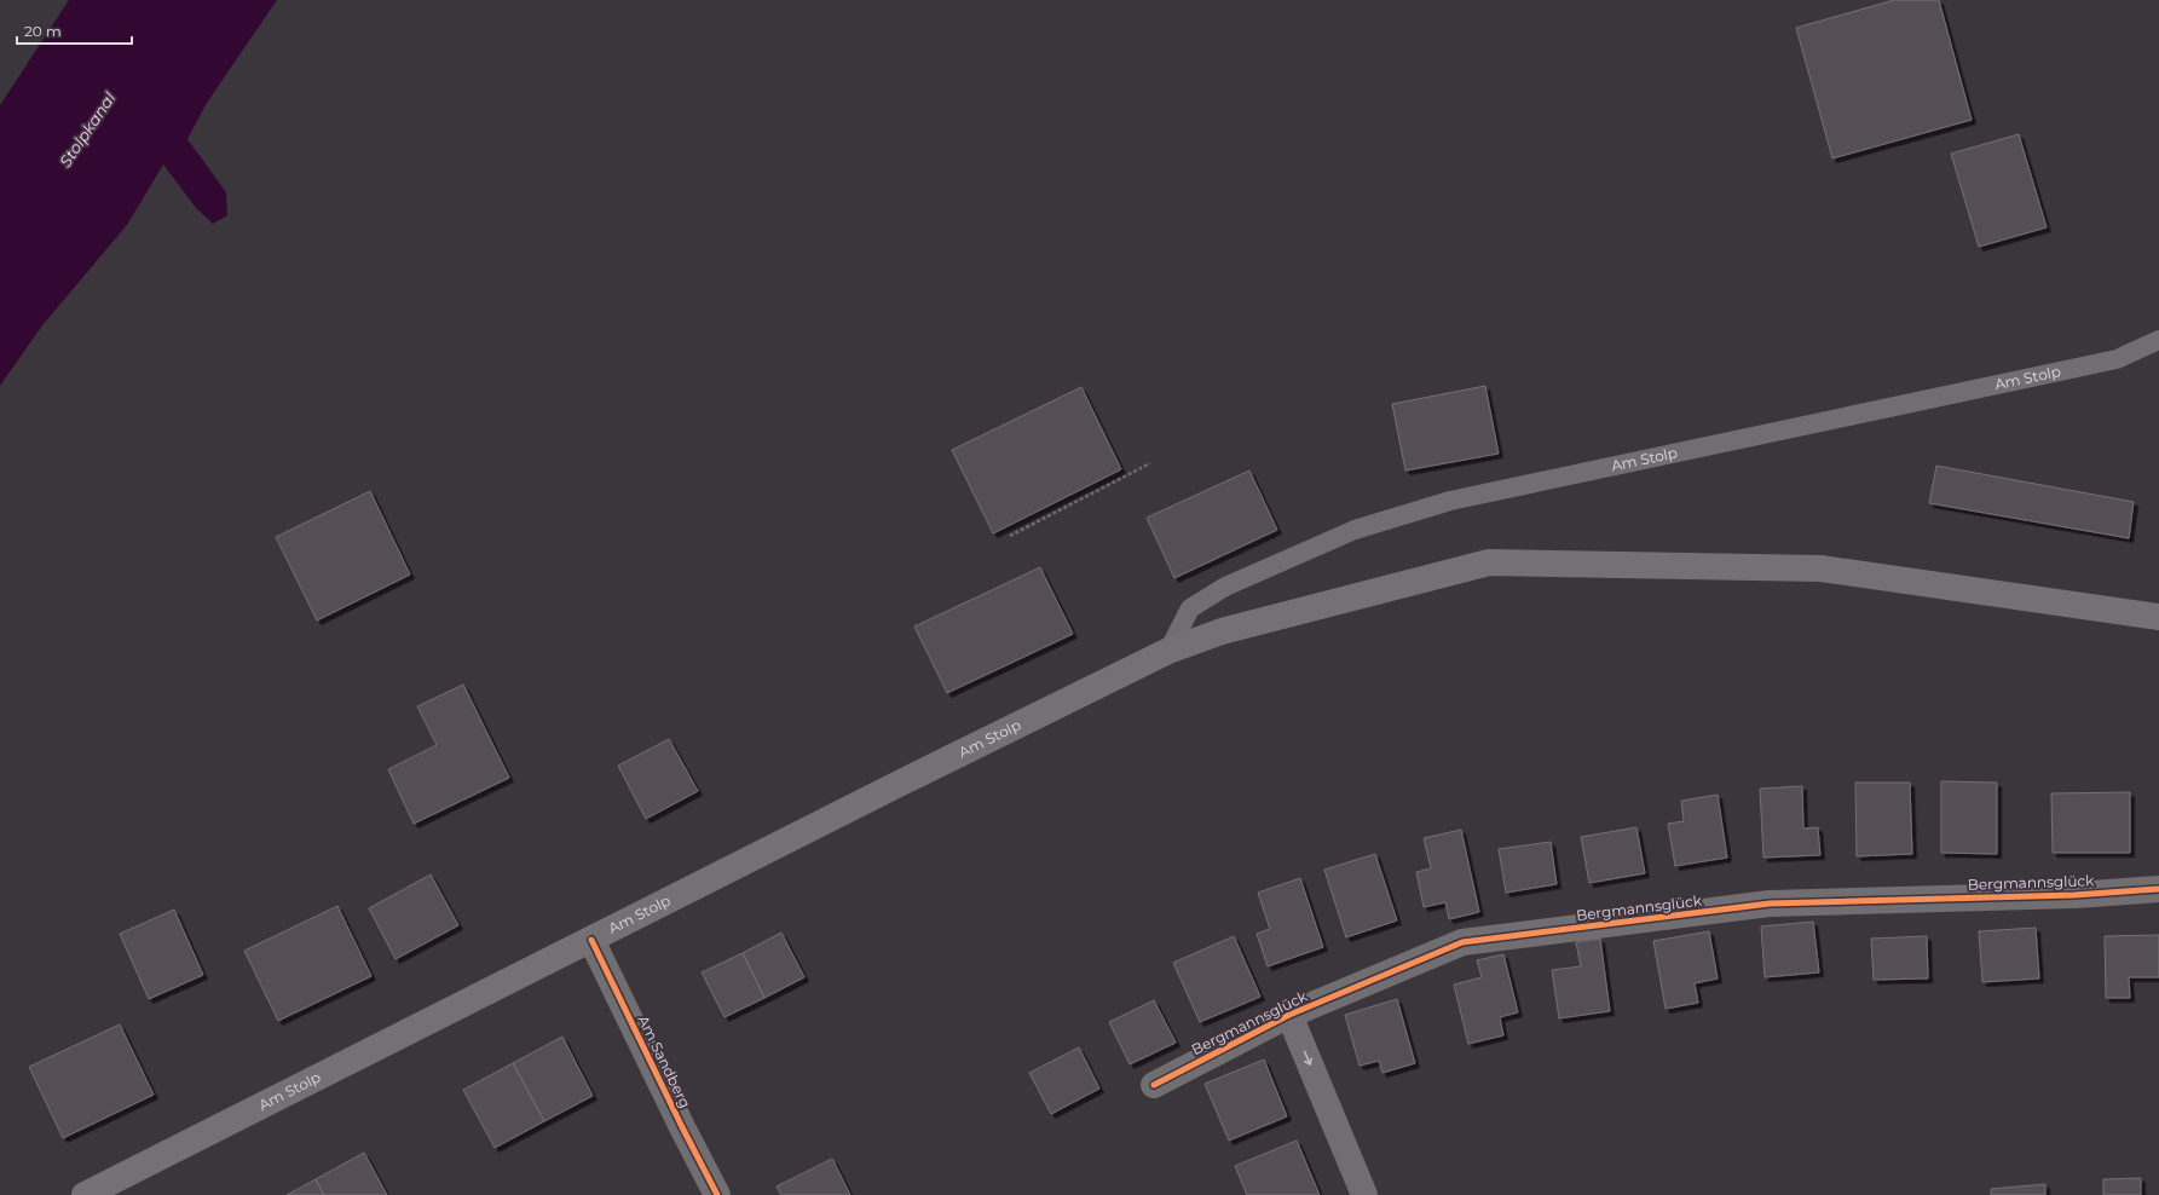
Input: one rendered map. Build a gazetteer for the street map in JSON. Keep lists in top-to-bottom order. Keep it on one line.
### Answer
{"streets":{"main road":["Am Stolp"],"street":["Bergmannsglück","Am Sandberg"]},"crossings":[["Am Stolp","Am Sandberg"]],"water":["Stolpkanal"],"scale_bar":"20 m"}
